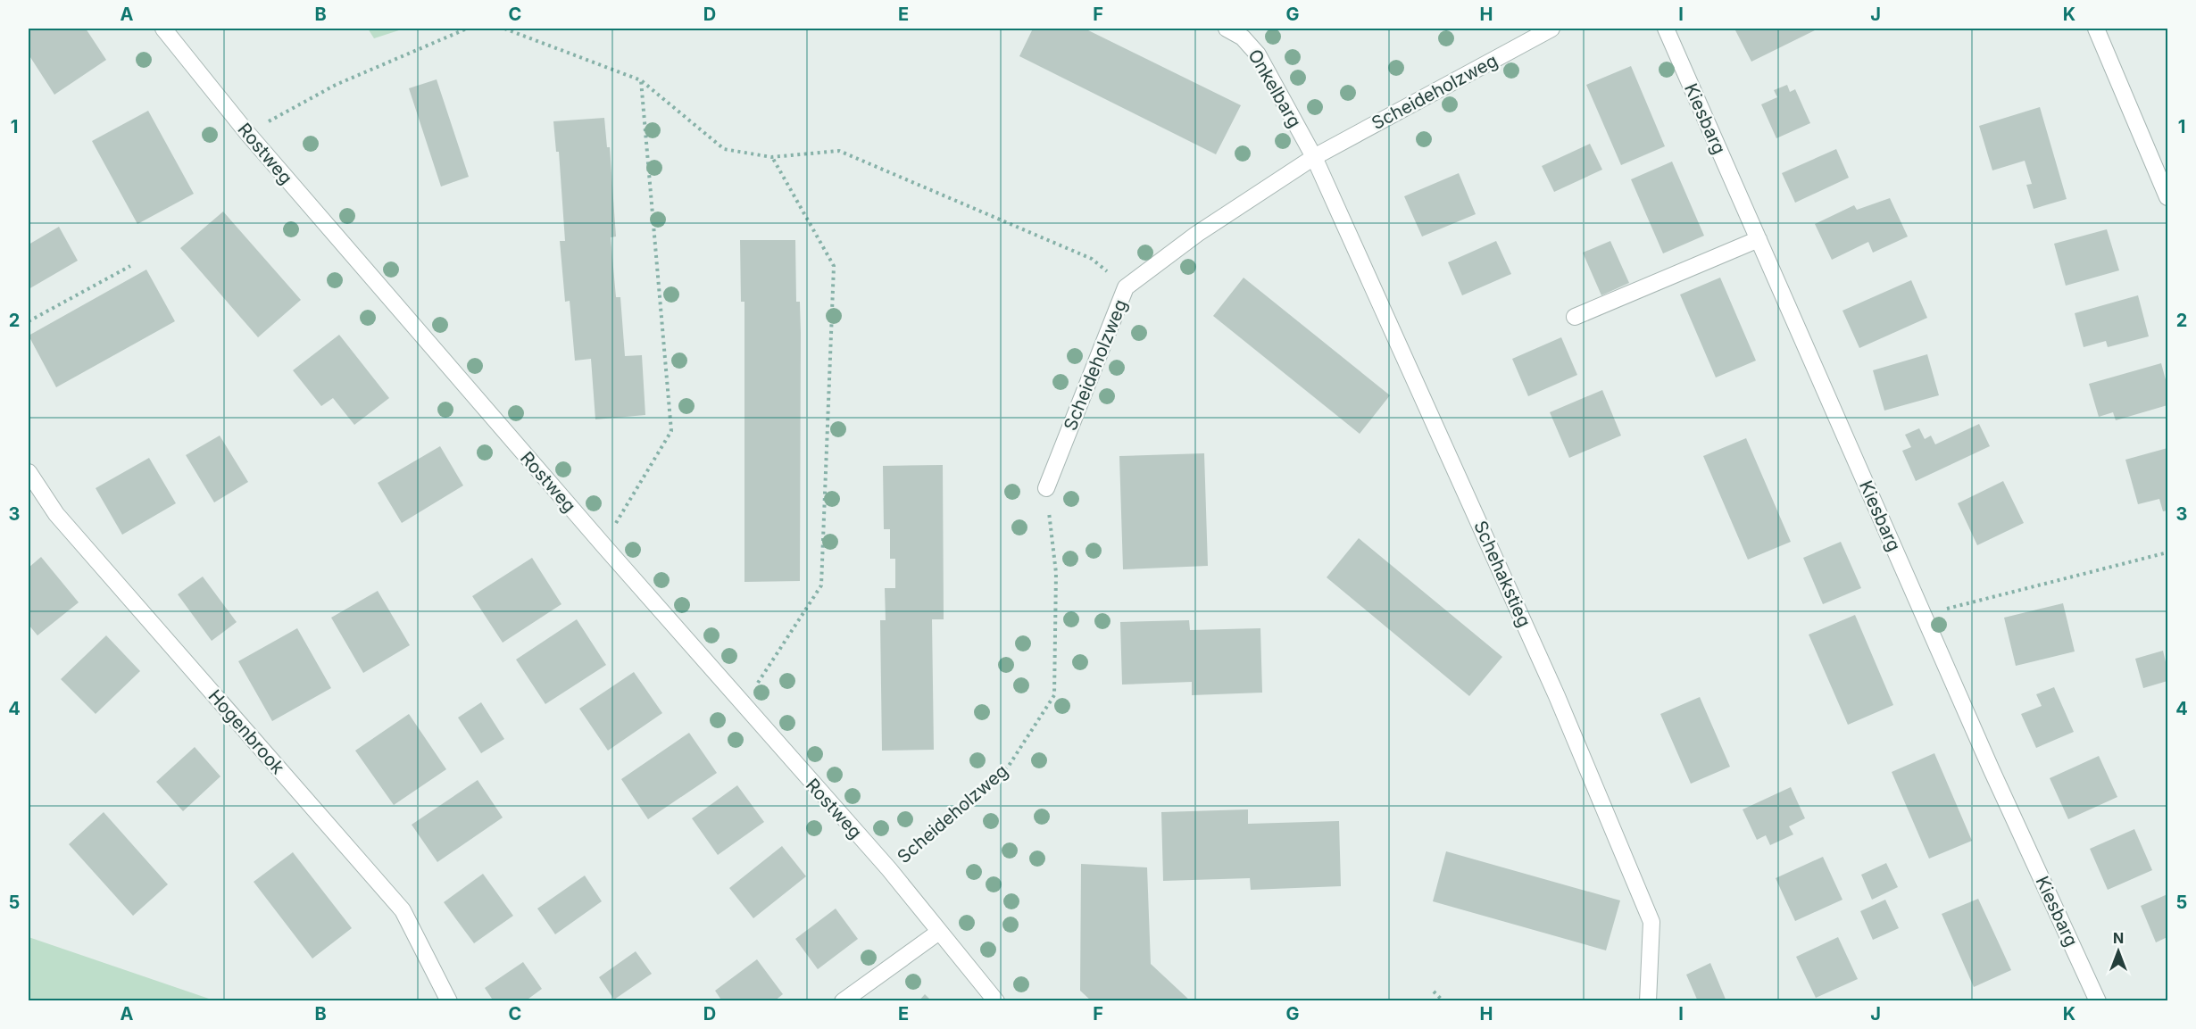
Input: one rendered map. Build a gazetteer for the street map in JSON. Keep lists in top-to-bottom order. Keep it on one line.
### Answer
{"streets":{"street":["Onkelbarg","Scheideholzweg","Kiesbarg","Rostweg","Schehakstieg","Hogenbrook"]},"crossings":[["Onkelbarg","Scheideholzweg"],["Onkelbarg","Schehakstieg"],["Scheideholzweg","Rostweg"],["Scheideholzweg","Schehakstieg"]],"north":"top","grid":{"columns":["A","B","C","D","E","F","G","H","I","J","K"],"rows":["1","2","3","4","5"]}}
